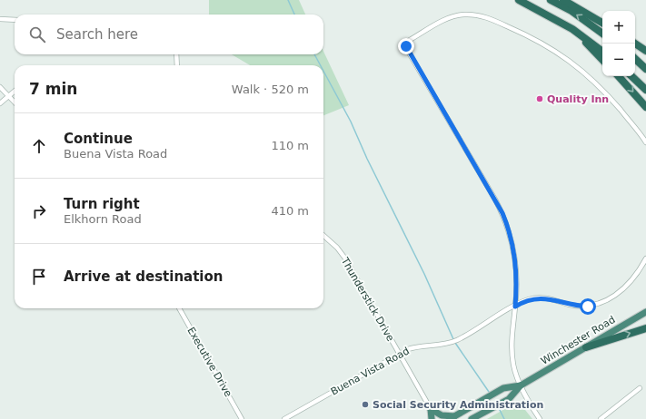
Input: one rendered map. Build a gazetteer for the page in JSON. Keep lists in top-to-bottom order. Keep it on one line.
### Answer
{"streets":{"highway":["Winchester Road"],"street":["Thunderstick Drive","Executive Drive","Buena Vista Road"]},"crossings":[["Thunderstick Drive","Buena Vista Road"]],"places":["Quality Inn","Social Security Administration"],"page":{"map_buttons":["+","−"],"search":"Search here","heading":["7 min","Walk · 520 m"],"list":[["Continue","Buena Vista Road","110 m"],["Turn right","Elkhorn Road","410 m"],"Arrive at destination"]}}
